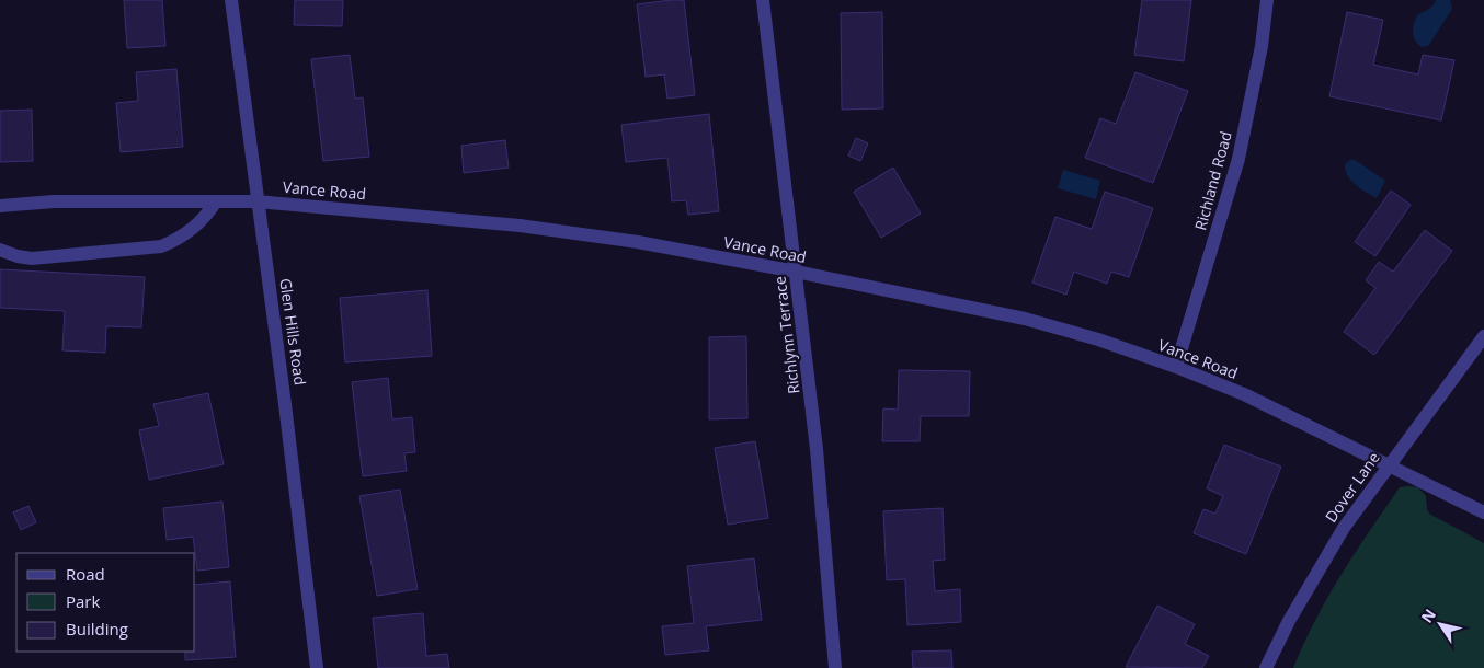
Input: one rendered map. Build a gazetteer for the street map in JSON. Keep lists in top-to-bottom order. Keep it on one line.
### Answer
{"streets":{"street":["Richland Road","Vance Road","Glen Hills Road","Richlynn Terrace","Dover Lane"]},"crossings":[["Richland Road","Vance Road"],["Vance Road","Glen Hills Road"],["Vance Road","Richlynn Terrace"],["Vance Road","Dover Lane"]],"legend":["Road","Park","Building"],"north":"top left"}
